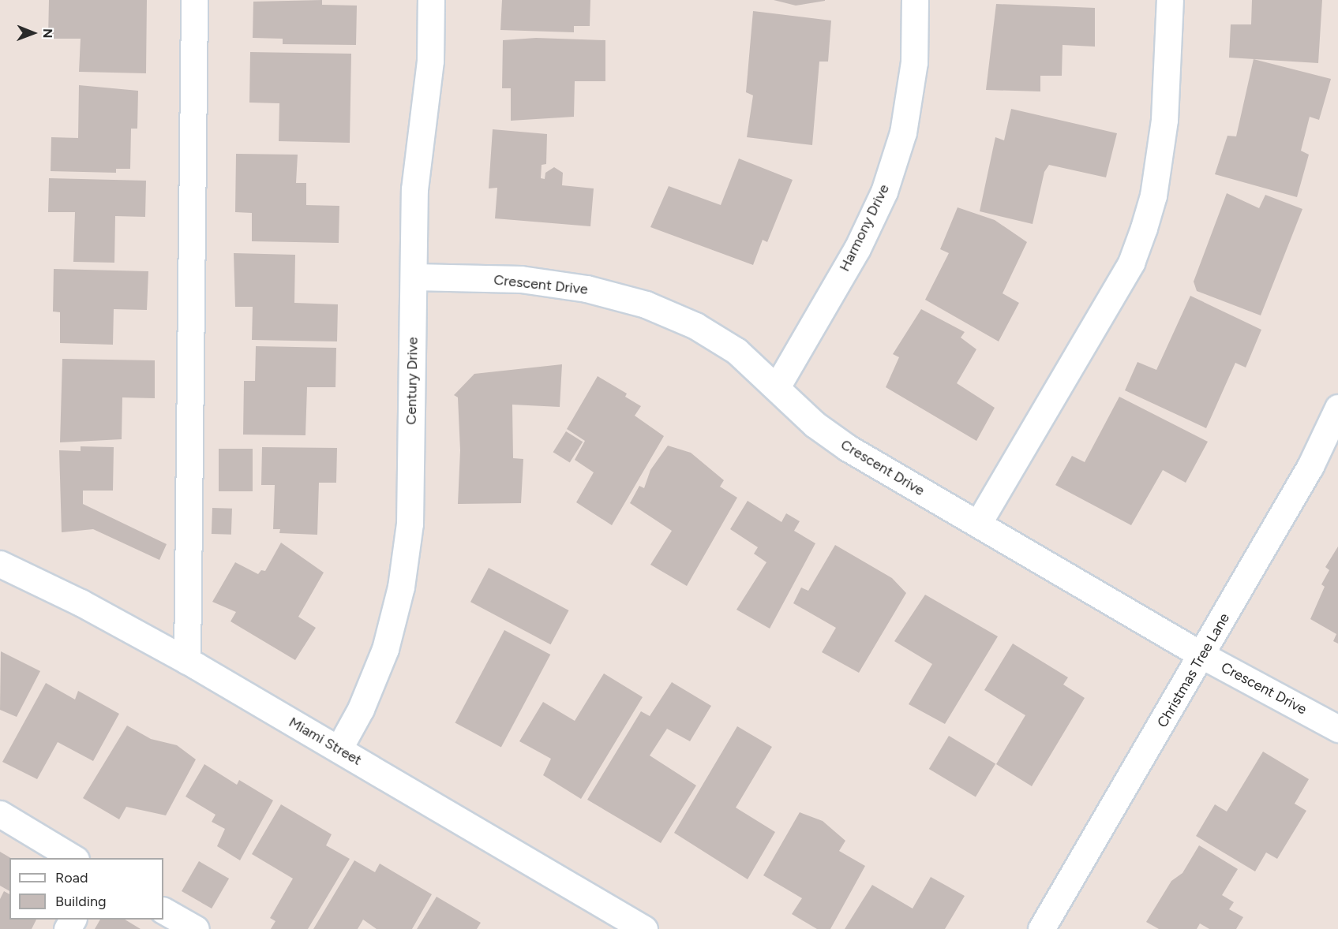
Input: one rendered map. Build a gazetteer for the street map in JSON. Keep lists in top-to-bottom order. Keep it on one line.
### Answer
{"streets":{"street":["Harmony Drive","Crescent Drive","Century Drive","Christmas Tree Lane","Miami Street"]},"crossings":[["Harmony Drive","Crescent Drive"],["Crescent Drive","Century Drive"],["Crescent Drive","Christmas Tree Lane"],["Century Drive","Miami Street"]],"legend":["Road","Building"],"north":"right"}
